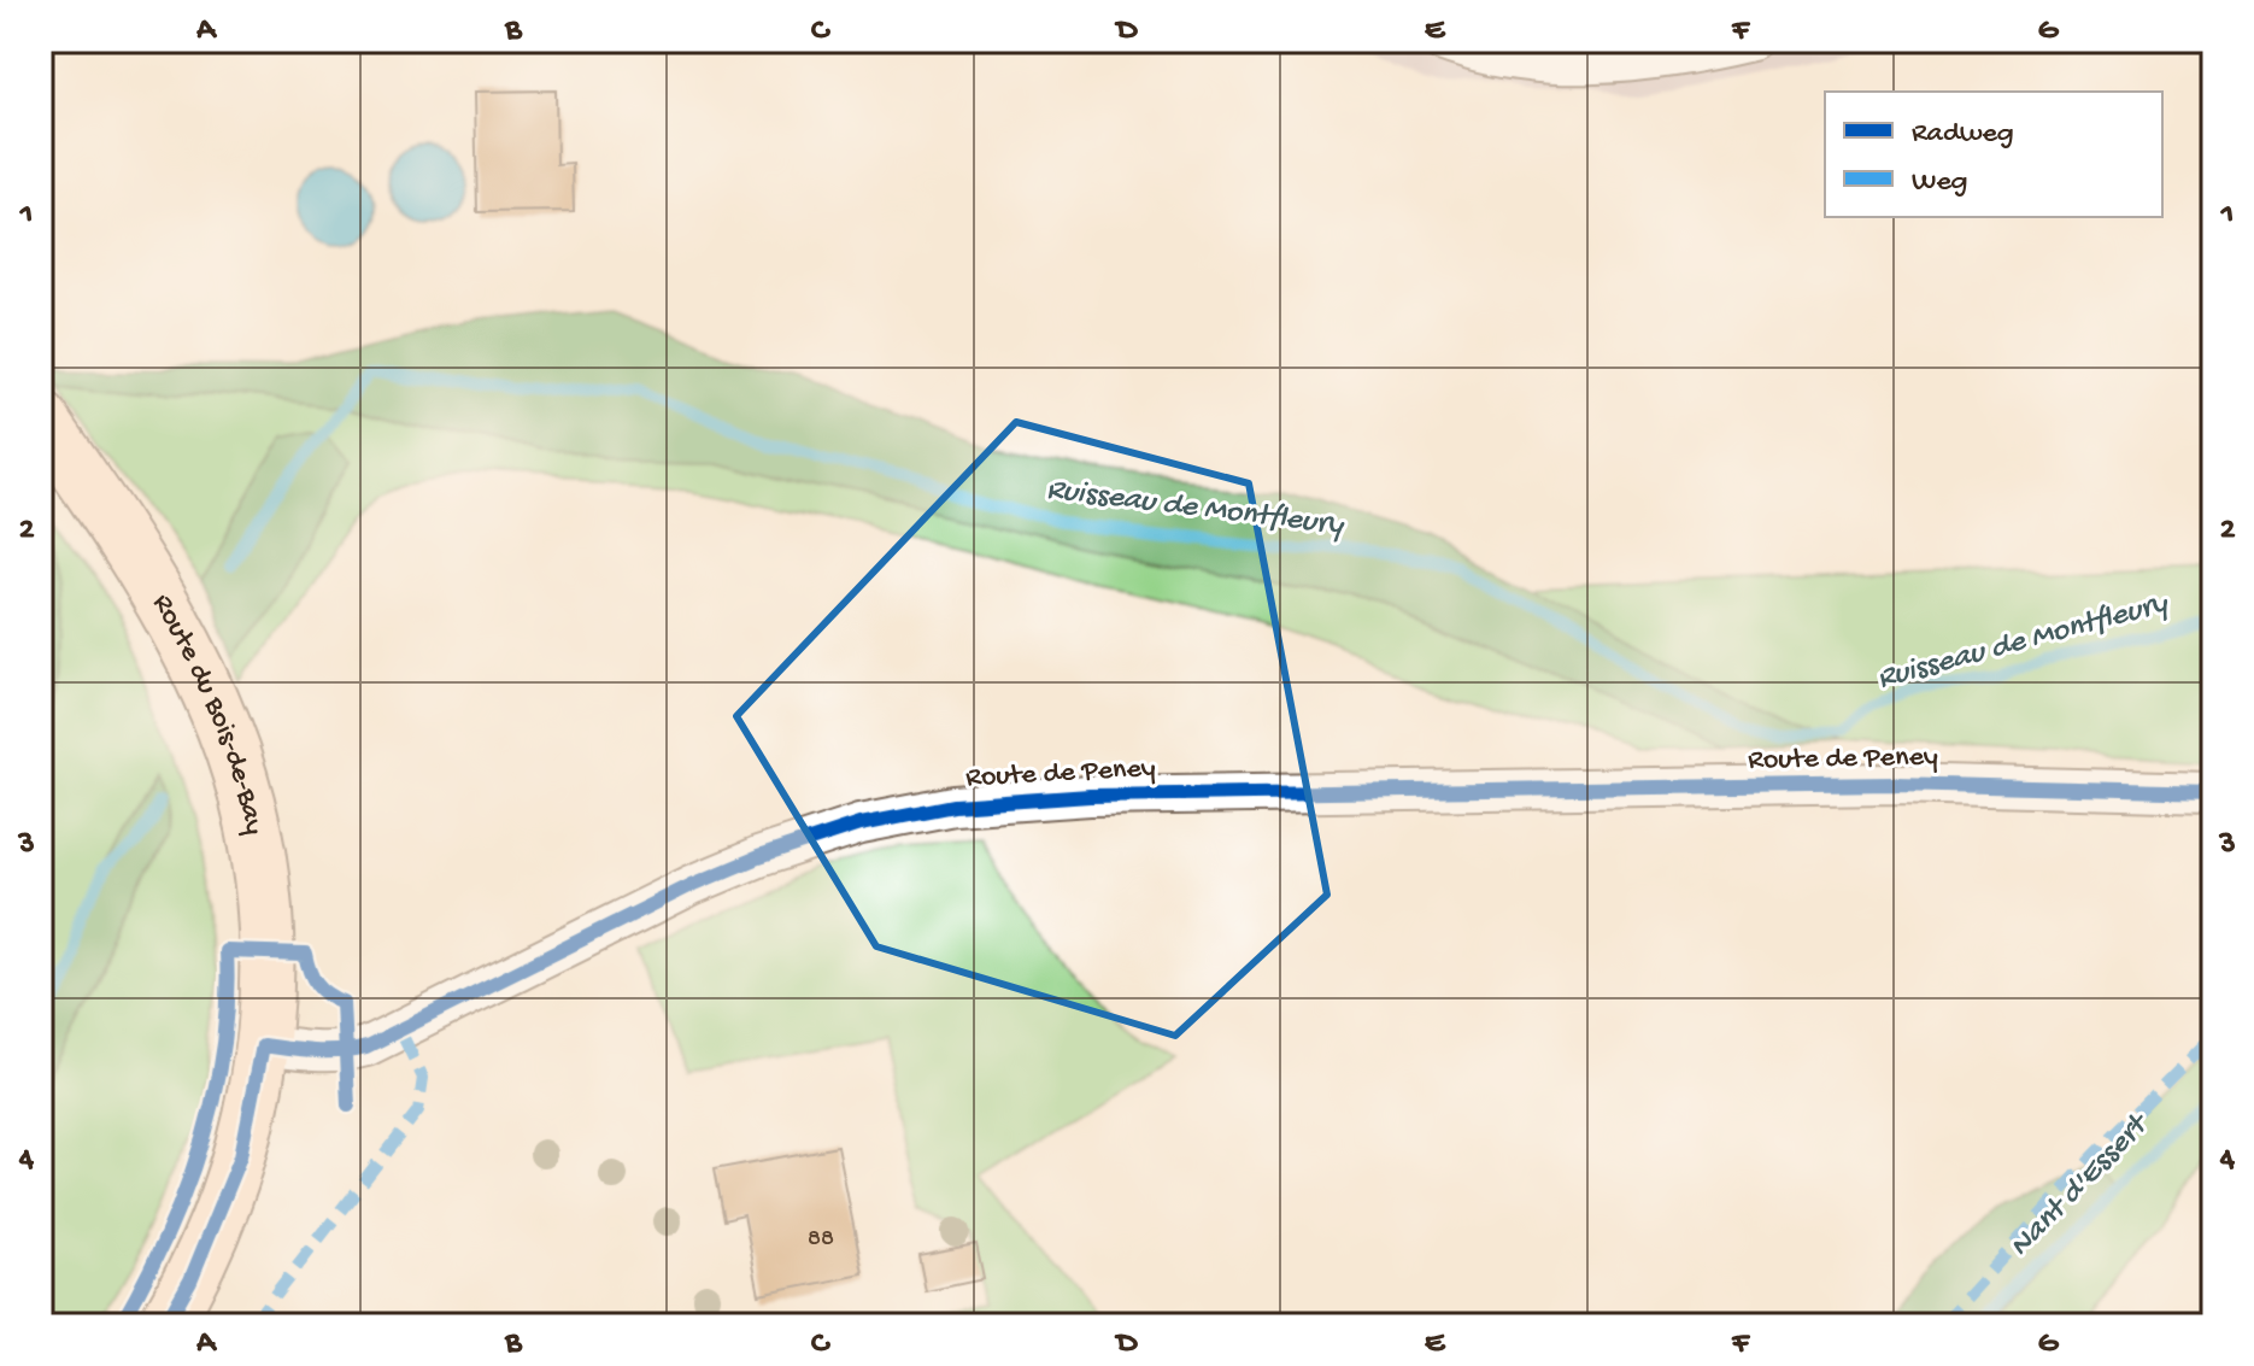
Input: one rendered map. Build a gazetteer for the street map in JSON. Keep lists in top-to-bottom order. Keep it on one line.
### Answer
{"streets":{"main road":["Route du Bois-de-Bay"],"street":["Route de Peney"]},"crossings":[["Route du Bois-de-Bay","Route de Peney"]],"water":["Ruisseau de Montfleury","Nant d'Essert"],"house_numbers":["88"],"legend":["Radweg","Weg"],"grid":{"columns":["A","B","C","D","E","F","G"],"rows":["1","2","3","4"]}}
